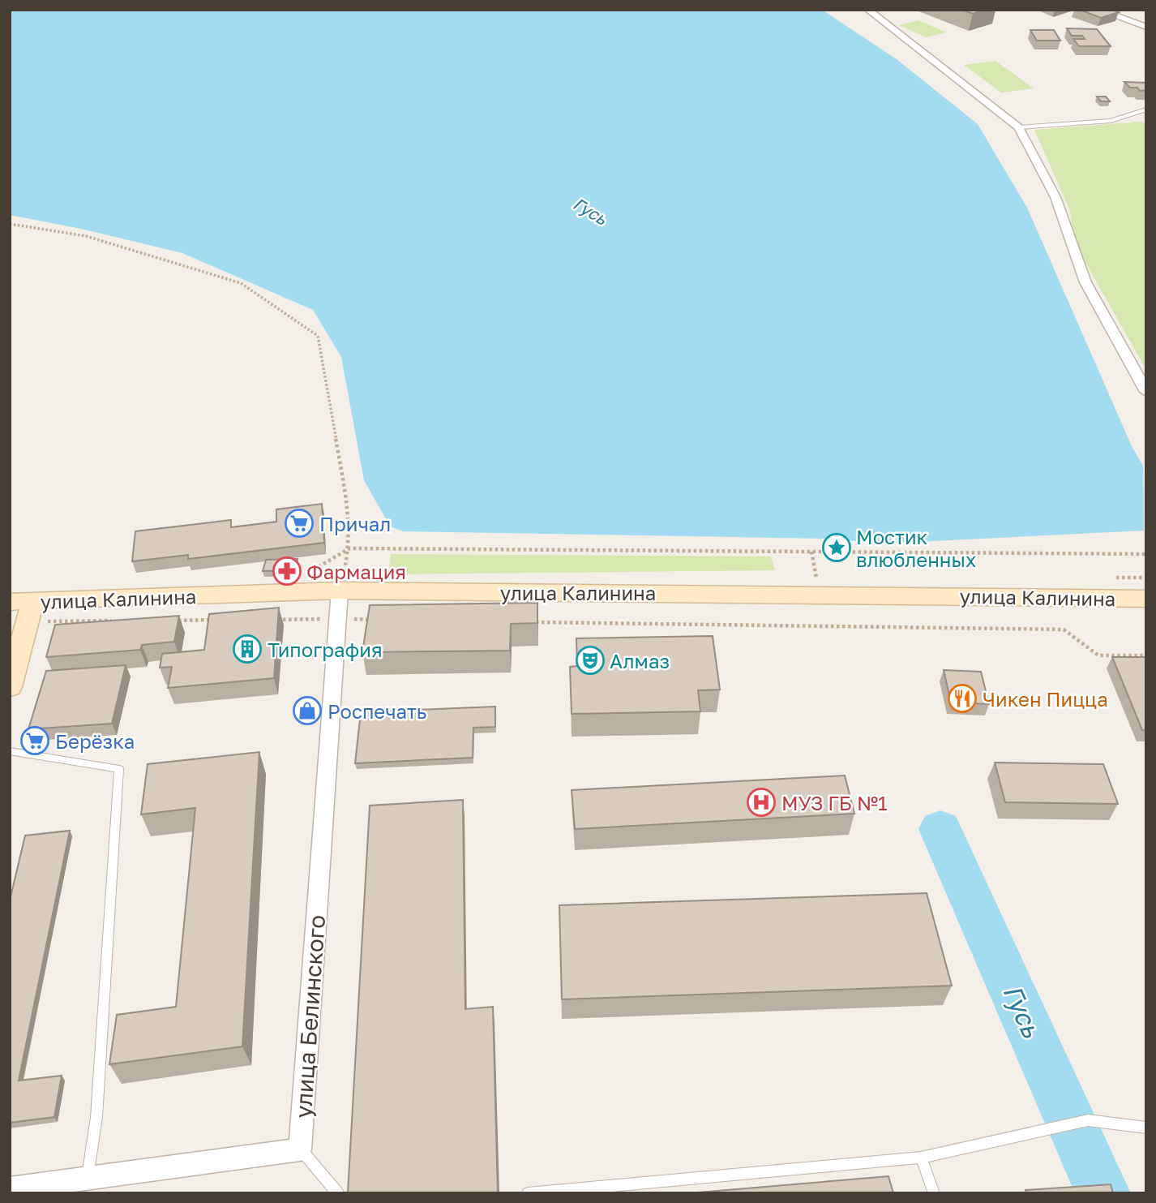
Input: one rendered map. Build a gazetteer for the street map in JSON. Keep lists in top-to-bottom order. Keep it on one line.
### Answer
{"streets":{"main road":["улица Калинина"],"street":["улица Белинского"]},"crossings":[["улица Калинина","улица Белинского"]],"water":["Гусь"],"places":{"supermarket":["Причал","Берёзка"],"place":["Мостик влюбленных"],"pharmacy":["Фармация"],"building":["Типография"],"theatre":["Алмаз"],"restaurant":["Чикен Пицца"],"shop":["Роспечать"],"hospital":["МУЗ ГБ №1"]}}
